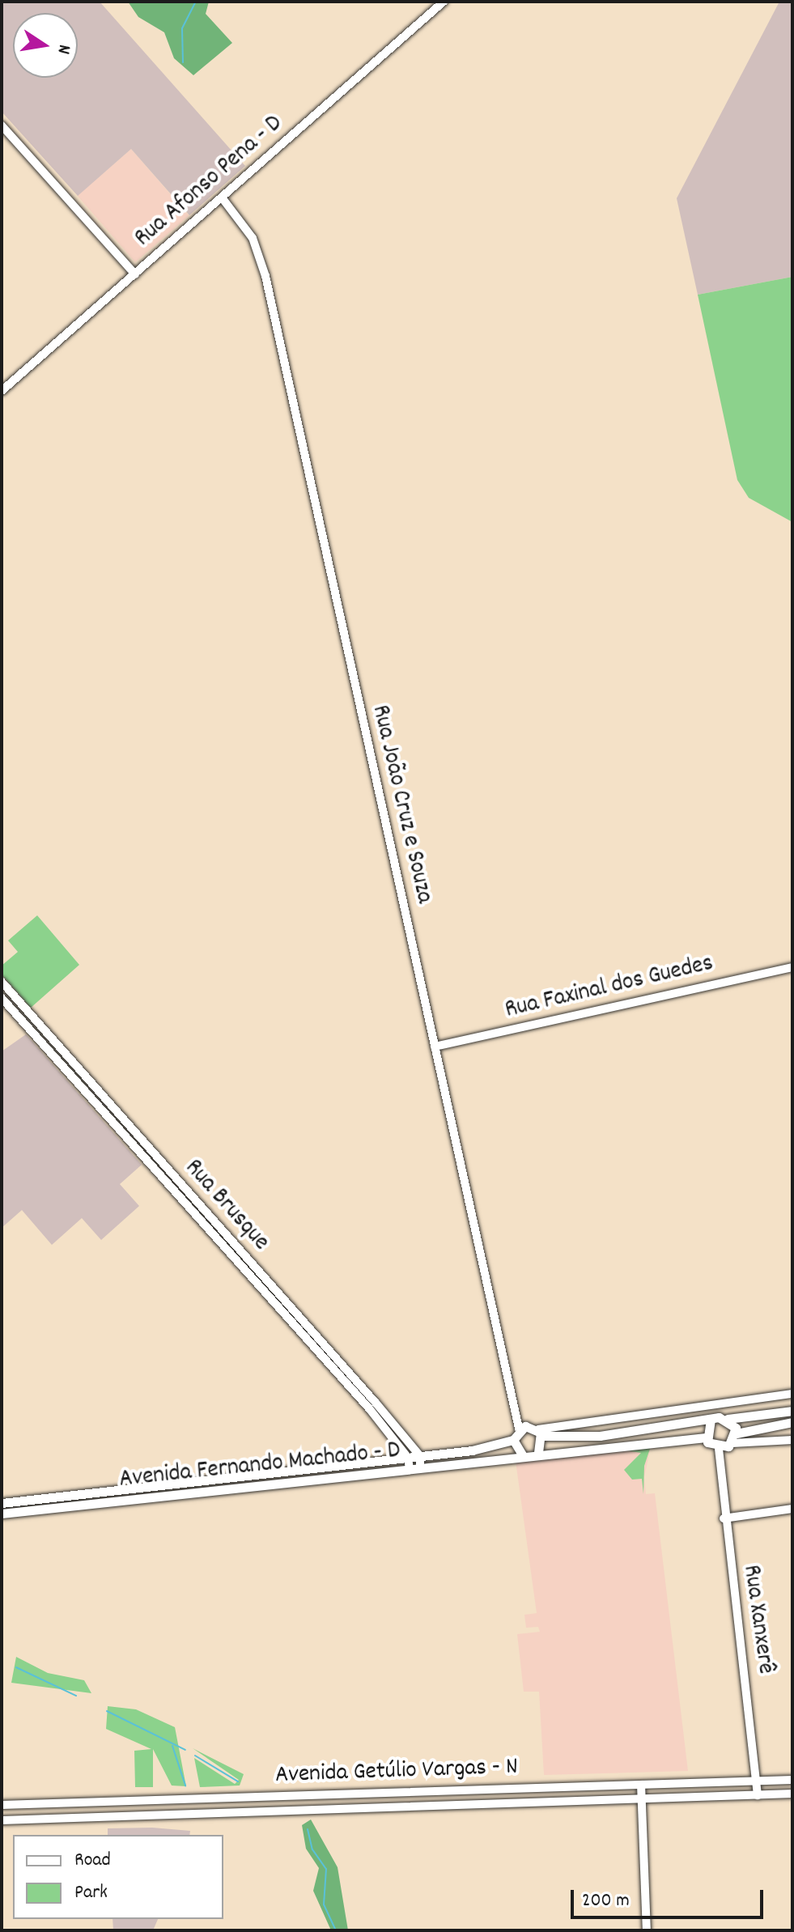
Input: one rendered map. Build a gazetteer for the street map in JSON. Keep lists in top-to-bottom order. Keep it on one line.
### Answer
{"streets":{"main road":["Avenida Fernando Machado - D"],"street":["Rua Afonso Pena - D","Rua João Cruz e Souza","Rua Faxinal dos Guedes","Rua Brusque","Rua Xanxerê","Avenida Getúlio Vargas - N"]},"crossings":[["Rua Afonso Pena - D","Rua João Cruz e Souza"],["Rua João Cruz e Souza","Rua Faxinal dos Guedes"],["Rua Brusque","Avenida Fernando Machado - D"],["Rua Xanxerê","Avenida Getúlio Vargas - N"]],"legend":["Road","Park"],"scale_bar":"200 m","north":"right"}
